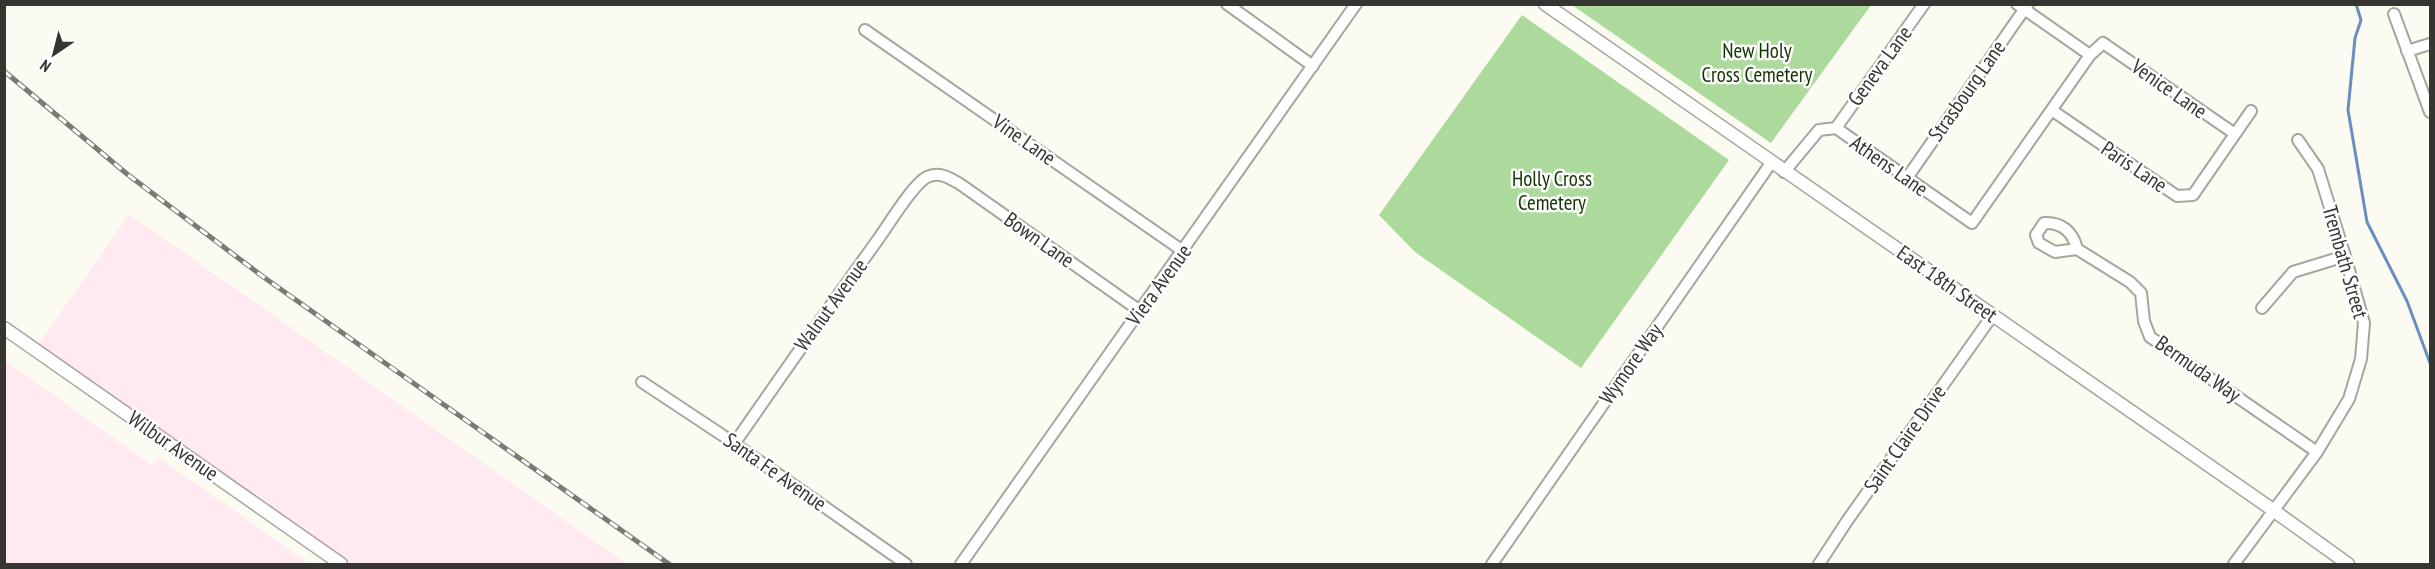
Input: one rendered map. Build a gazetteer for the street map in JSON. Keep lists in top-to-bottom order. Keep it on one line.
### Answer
{"streets":{"main road":["East 18th Street","Wilbur Avenue"],"street":["Geneva Lane","Venice Lane","Strasbourg Lane","Vine Lane","Athens Lane","Paris Lane","Bown Lane","Trembath Street","Viera Avenue","Walnut Avenue","Wymore Way","Bermuda Way","Saint Claire Drive","Santa Fe Avenue"]},"crossings":[["Geneva Lane","Athens Lane"],["Venice Lane","Paris Lane"],["Strasbourg Lane","Athens Lane"],["Vine Lane","Viera Avenue"],["Athens Lane","Paris Lane"],["Athens Lane","East 18th Street"],["Bown Lane","Viera Avenue"],["Bown Lane","Walnut Avenue"],["Trembath Street","East 18th Street"],["Trembath Street","Bermuda Way"],["East 18th Street","Wymore Way"],["East 18th Street","Saint Claire Drive"],["Walnut Avenue","Santa Fe Avenue"]],"parks":["New Holy Cross Cemetery","Holly Cross Cemetery"],"north":"bottom left"}
